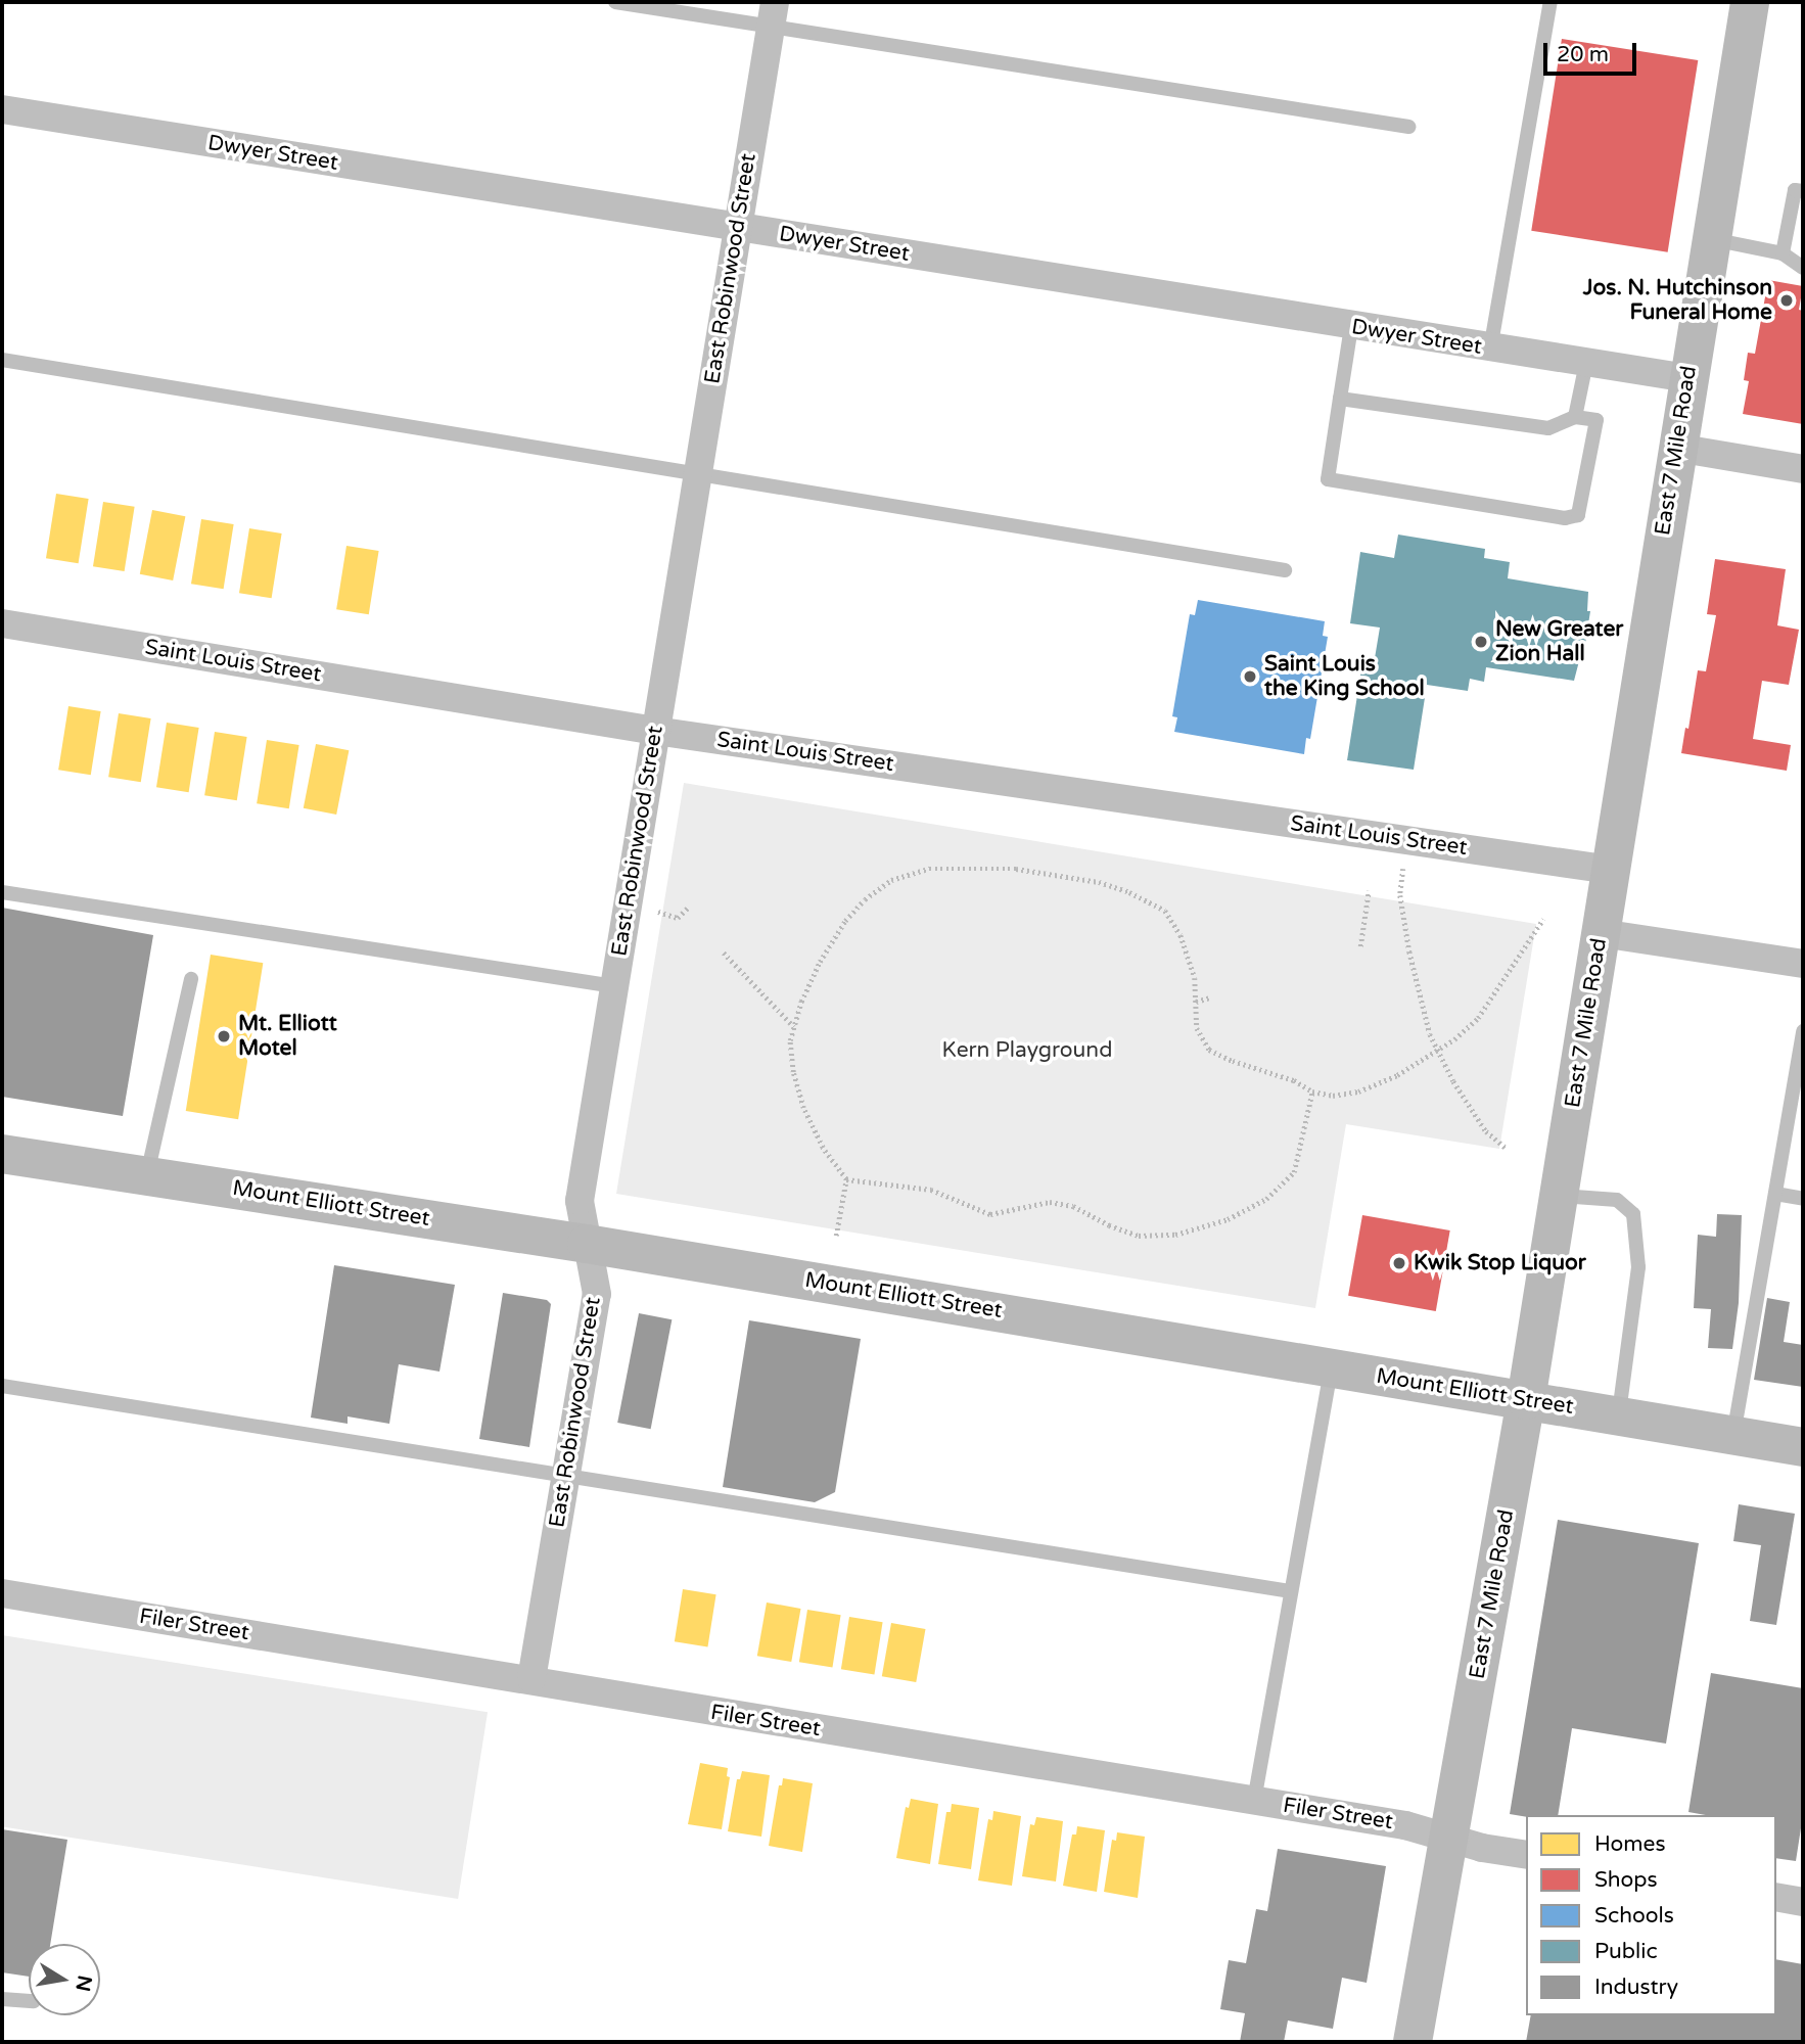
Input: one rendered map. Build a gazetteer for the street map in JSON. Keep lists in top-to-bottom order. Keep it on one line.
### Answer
{"streets":{"street":["Dwyer Street","East Robinwood Street","East 7 Mile Road","Saint Louis Street","Mount Elliott Street","Filer Street"]},"crossings":[["Dwyer Street","East Robinwood Street"],["Dwyer Street","East 7 Mile Road"],["East Robinwood Street","Saint Louis Street"],["East Robinwood Street","Mount Elliott Street"],["East Robinwood Street","Filer Street"],["East 7 Mile Road","Saint Louis Street"],["East 7 Mile Road","Mount Elliott Street"],["East 7 Mile Road","Filer Street"]],"parks":["Kern Playground"],"places":["Jos. N. Hutchinson Funeral Home","New Greater Zion Hall","Saint Louis the King School","Mt. Elliott Motel","Kwik Stop Liquor"],"legend":["Homes","Shops","Schools","Public","Industry"],"scale_bar":"20 m","north":"right"}
